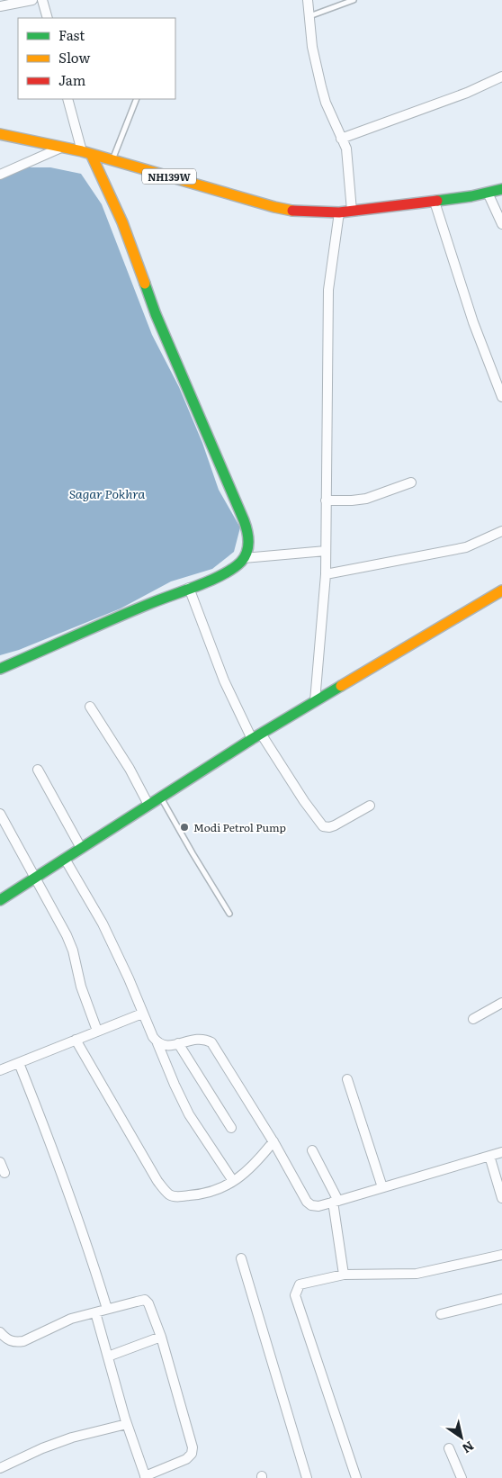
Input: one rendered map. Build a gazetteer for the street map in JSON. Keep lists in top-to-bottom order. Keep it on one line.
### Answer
{"streets":{"main road":["NH139W"]},"water":["Sagar Pokhra"],"places":["Modi Petrol Pump"],"legend":["Fast","Slow","Jam"],"north":"bottom right"}
